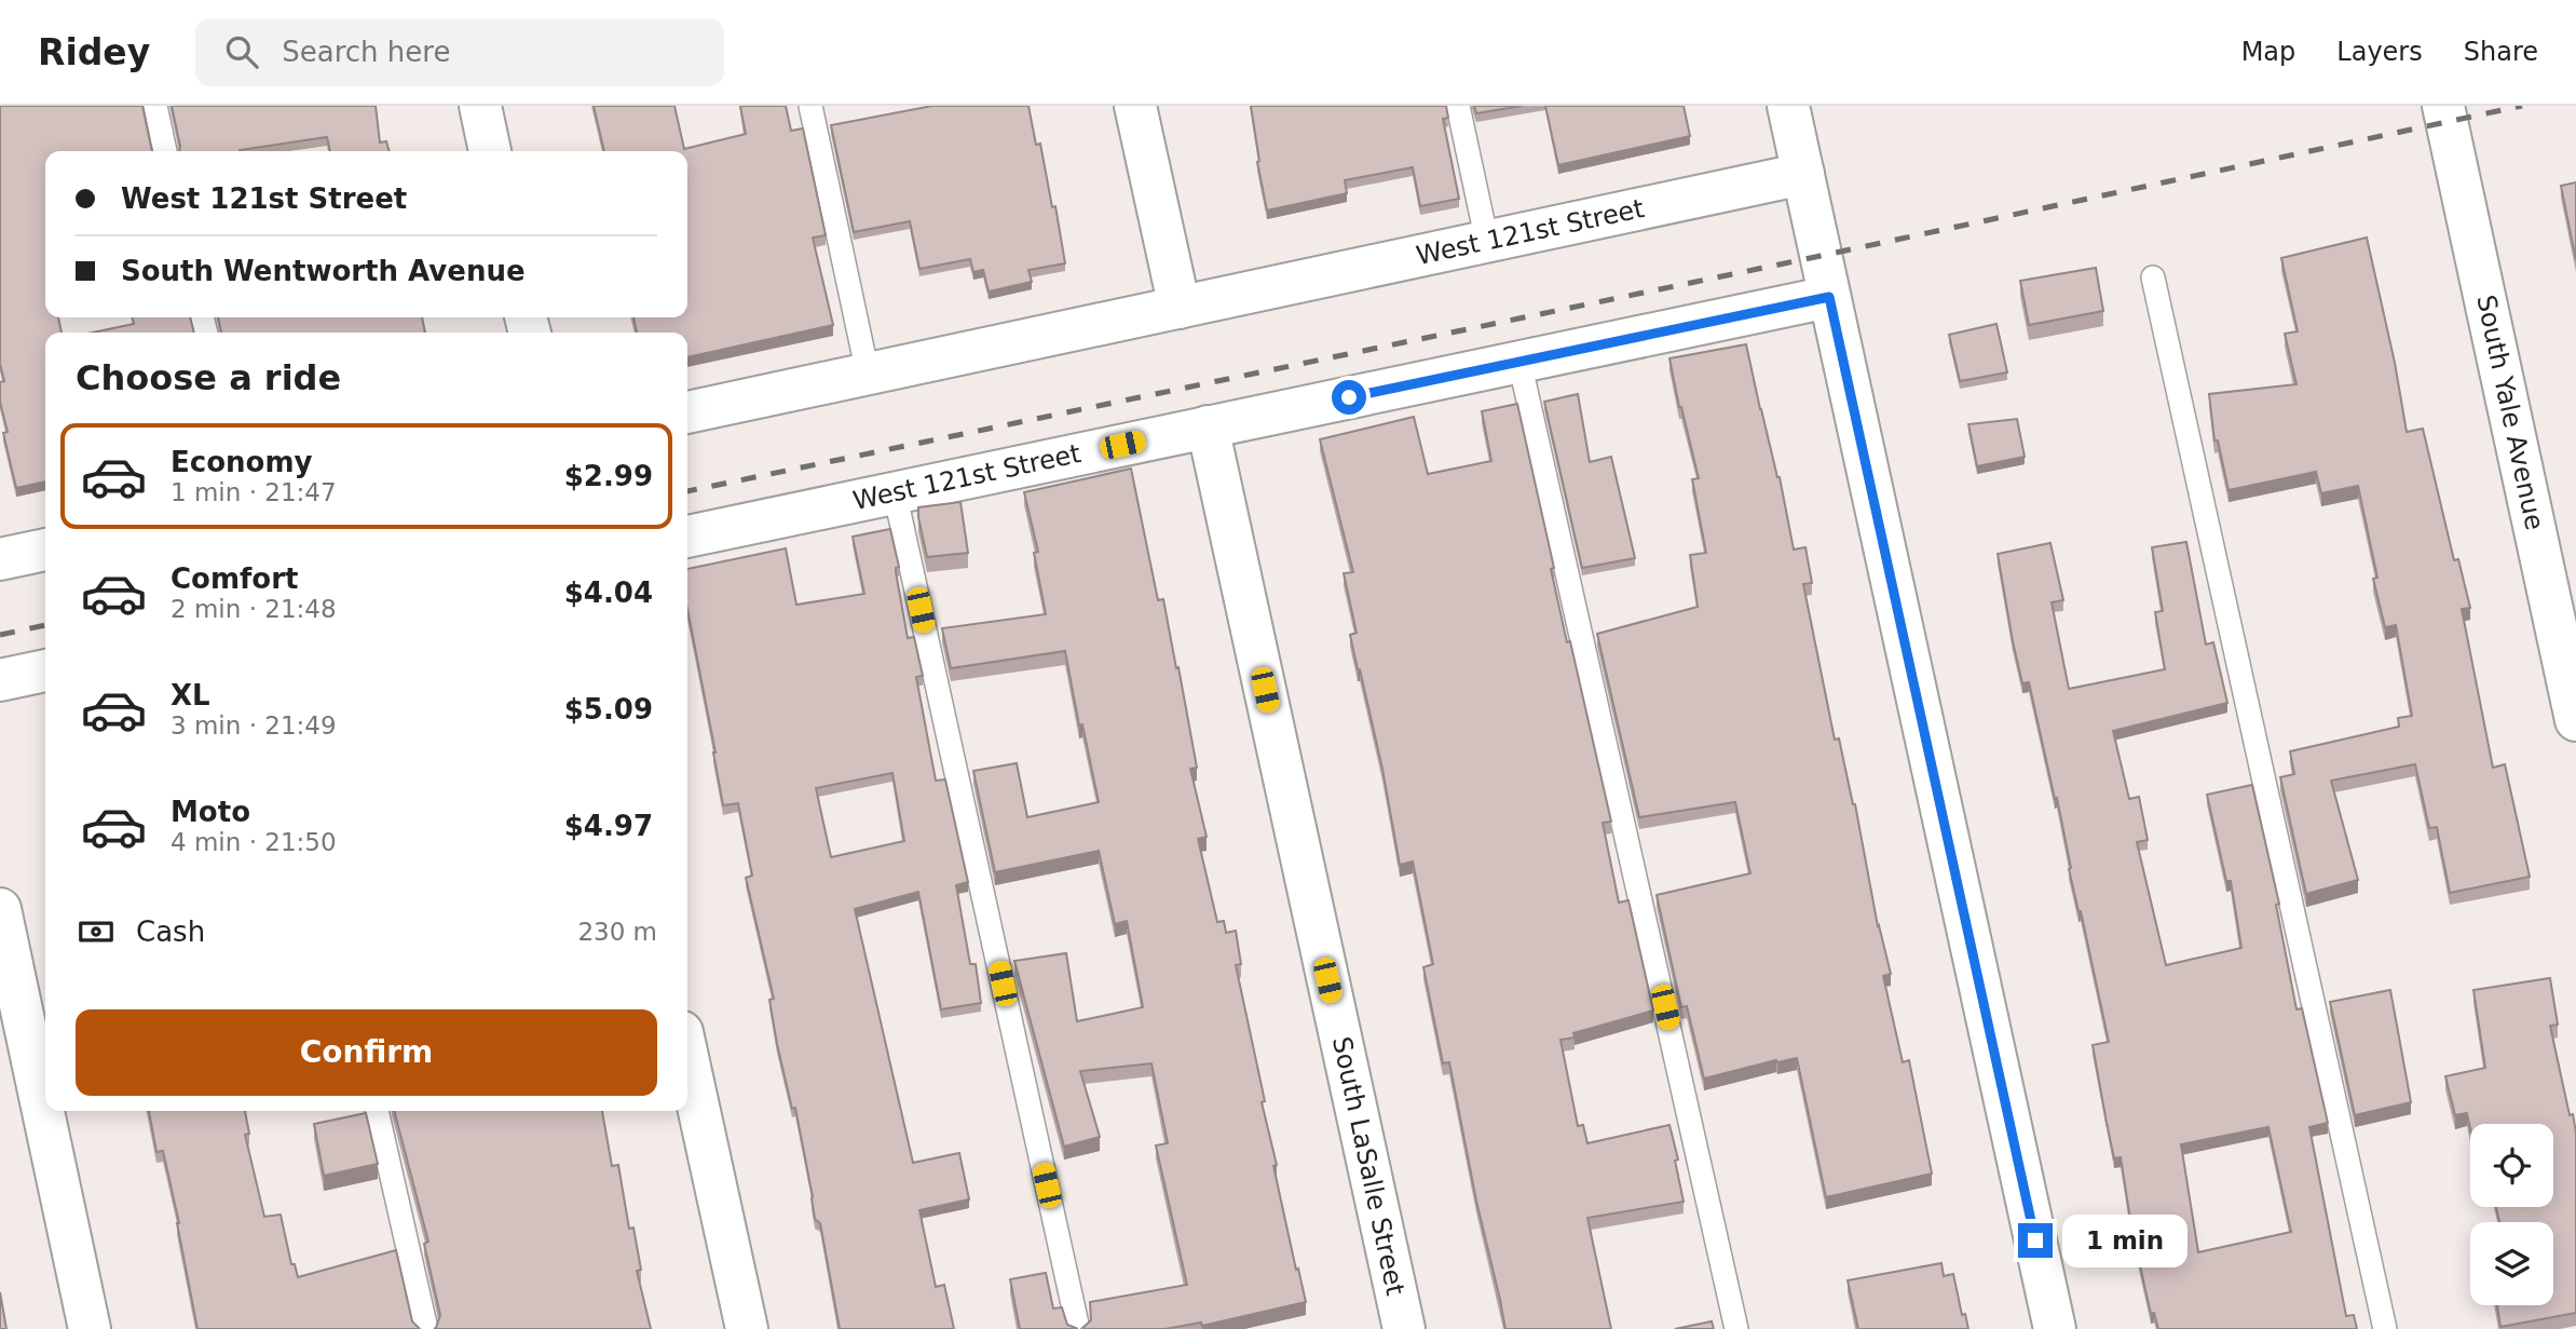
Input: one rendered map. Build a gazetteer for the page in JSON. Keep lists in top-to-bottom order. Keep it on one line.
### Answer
{"streets":{"street":["West 121st Street","South Yale Avenue","South LaSalle Street"]},"crossings":[["West 121st Street","South LaSalle Street"]],"page":{"header":"Ridey","search":"Search here","nav":["Map","Layers","Share"],"banner":["West 121st Street","South Wentworth Avenue"],"heading":"Choose a ride","list":[{"name":"Economy","note":"1 min · 21:47","value":"$2.99"},{"name":"Comfort","note":"2 min · 21:48","value":"$4.04"},{"name":"XL","note":"3 min · 21:49","value":"$5.09"},{"name":"Moto","note":"4 min · 21:50","value":"$4.97"}],"pay":["Cash","230 m"],"buttons":"Confirm","bubble":"1 min"}}
